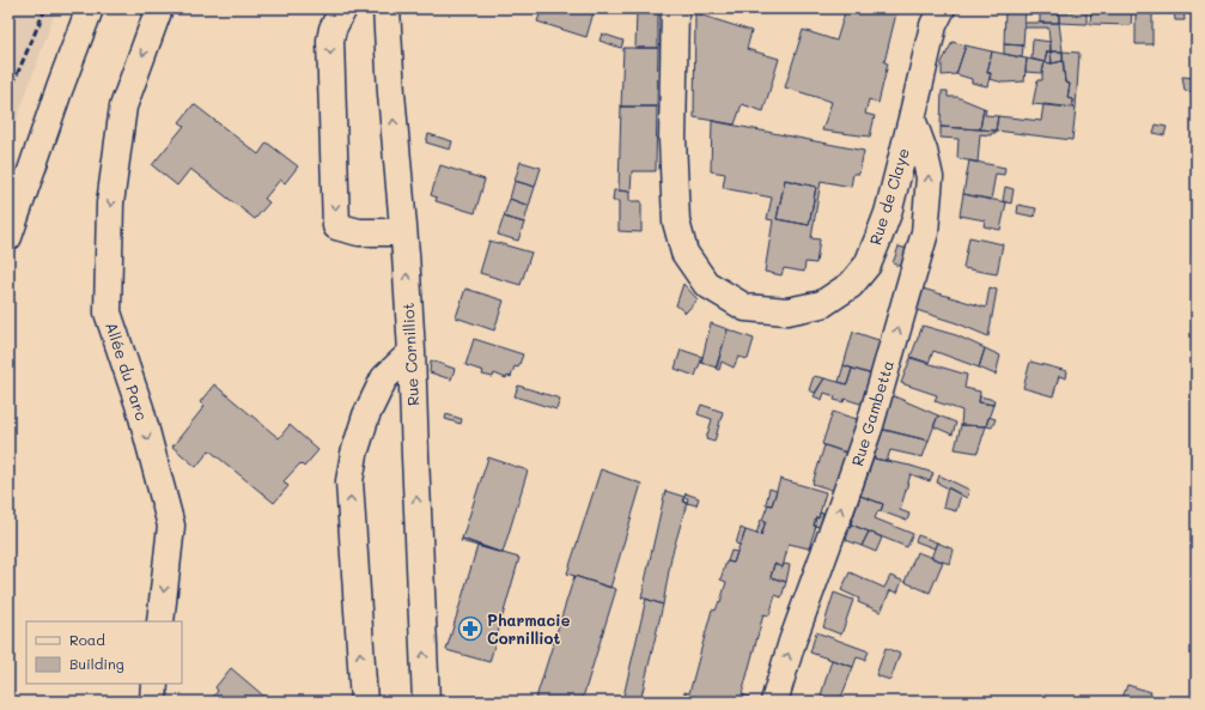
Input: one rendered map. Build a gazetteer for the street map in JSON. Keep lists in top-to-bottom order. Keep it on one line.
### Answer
{"streets":{"street":["Rue de Claye","Rue Cornilliot","Allée du Parc","Rue Gambetta"]},"crossings":[["Rue de Claye","Rue Gambetta"]],"one_way":["Rue Gambetta"],"places":{"pharmacy":["Pharmacie Cornilliot"]},"legend":["Road","Building"]}
